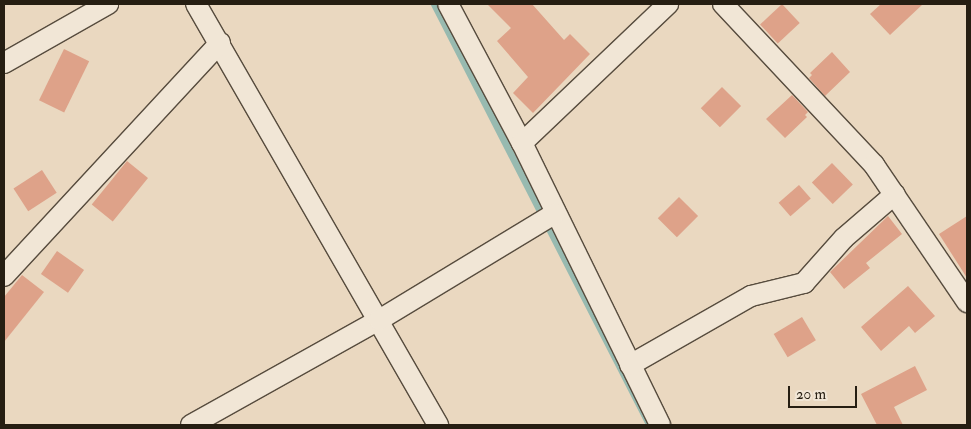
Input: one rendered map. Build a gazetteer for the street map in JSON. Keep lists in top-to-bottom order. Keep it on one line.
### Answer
{"scale_bar":"20 m"}
